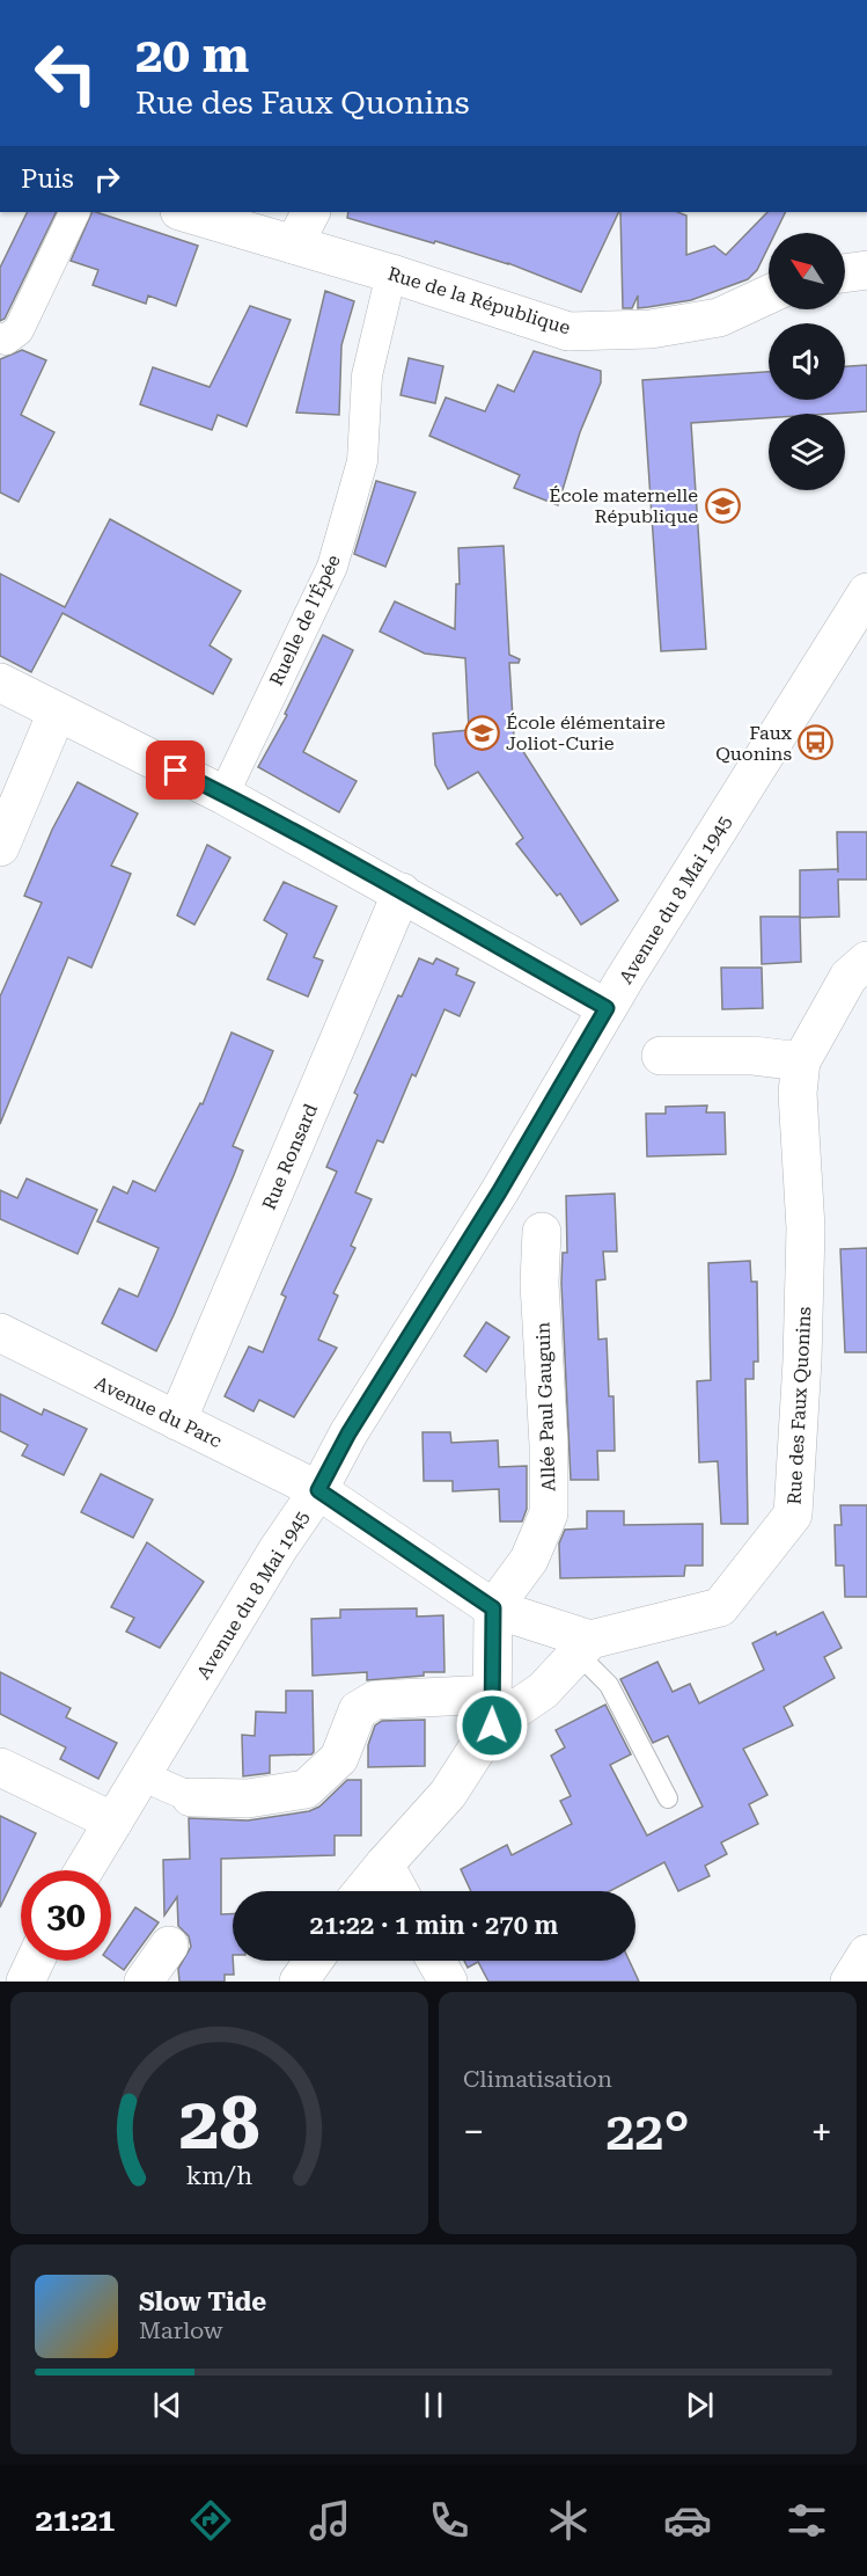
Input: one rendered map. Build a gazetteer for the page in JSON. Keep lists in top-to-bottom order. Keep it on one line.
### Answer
{"streets":{"main road":["Rue de la République","Avenue du 8 Mai 1945","Rue Ronsard","Rue des Faux Quonins","Allée Paul Gauguin","Avenue du Parc"],"street":["Ruelle de l'Épée"]},"crossings":[["Rue de la République","Ruelle de l'Épée"],["Avenue du 8 Mai 1945","Avenue du Parc"],["Rue Ronsard","Avenue du Parc"]],"places":{"school or university":["École maternelle République","École élémentaire Joliot-Curie"],"bus stop":["Faux Quonins"]},"north":"top left","page":{"turn":["20 m","Rue des Faux Quonins"],"then":"Puis","limit":"30","trip":"21:22 · 1 min · 270 m","tile":"Climatisation","heat":["−","22°","+"],"song":["Slow Tide","Marlow"],"tabs":"21:21","gauge":["28","km/h"]}}
